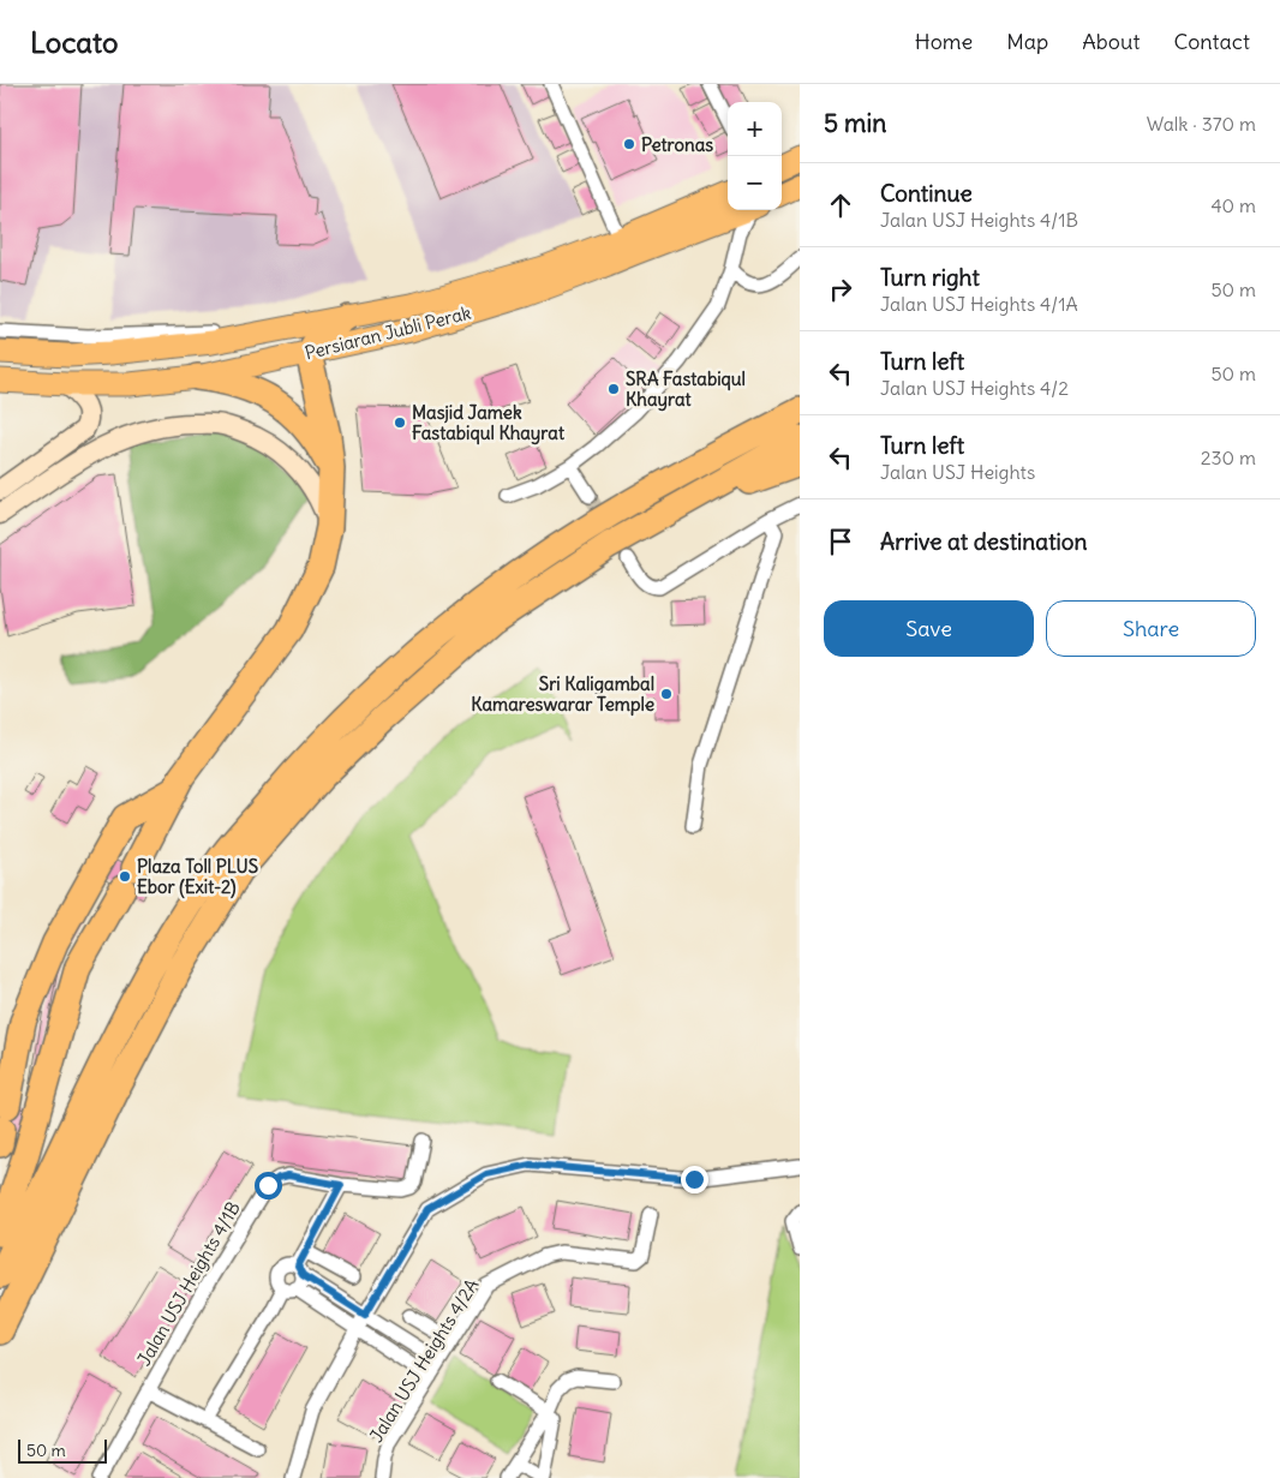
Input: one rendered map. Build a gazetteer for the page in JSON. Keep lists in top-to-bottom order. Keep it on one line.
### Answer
{"streets":{"main road":["Persiaran Jubli Perak"],"street":["Jalan USJ Heights 4/1B","Jalan USJ Heights 4/2A"]},"places":["Petronas","SRA Fastabiqul Khayrat","Masjid Jamek Fastabiqul Khayrat","Sri Kaligambal Kamareswarar Temple","Plaza Toll PLUS Ebor (Exit-2)"],"scale_bar":"50 m","page":{"header":"Locato","nav":["Home","Map","About","Contact"],"heading":["5 min","Walk · 370 m"],"map_buttons":["+","−"],"list":[["Continue","Jalan USJ Heights 4/1B","40 m"],["Turn right","Jalan USJ Heights 4/1A","50 m"],["Turn left","Jalan USJ Heights 4/2","50 m"],["Turn left","Jalan USJ Heights","230 m"],"Arrive at destination"],"buttons":["Save","Share"],"scale":"50 m"}}
